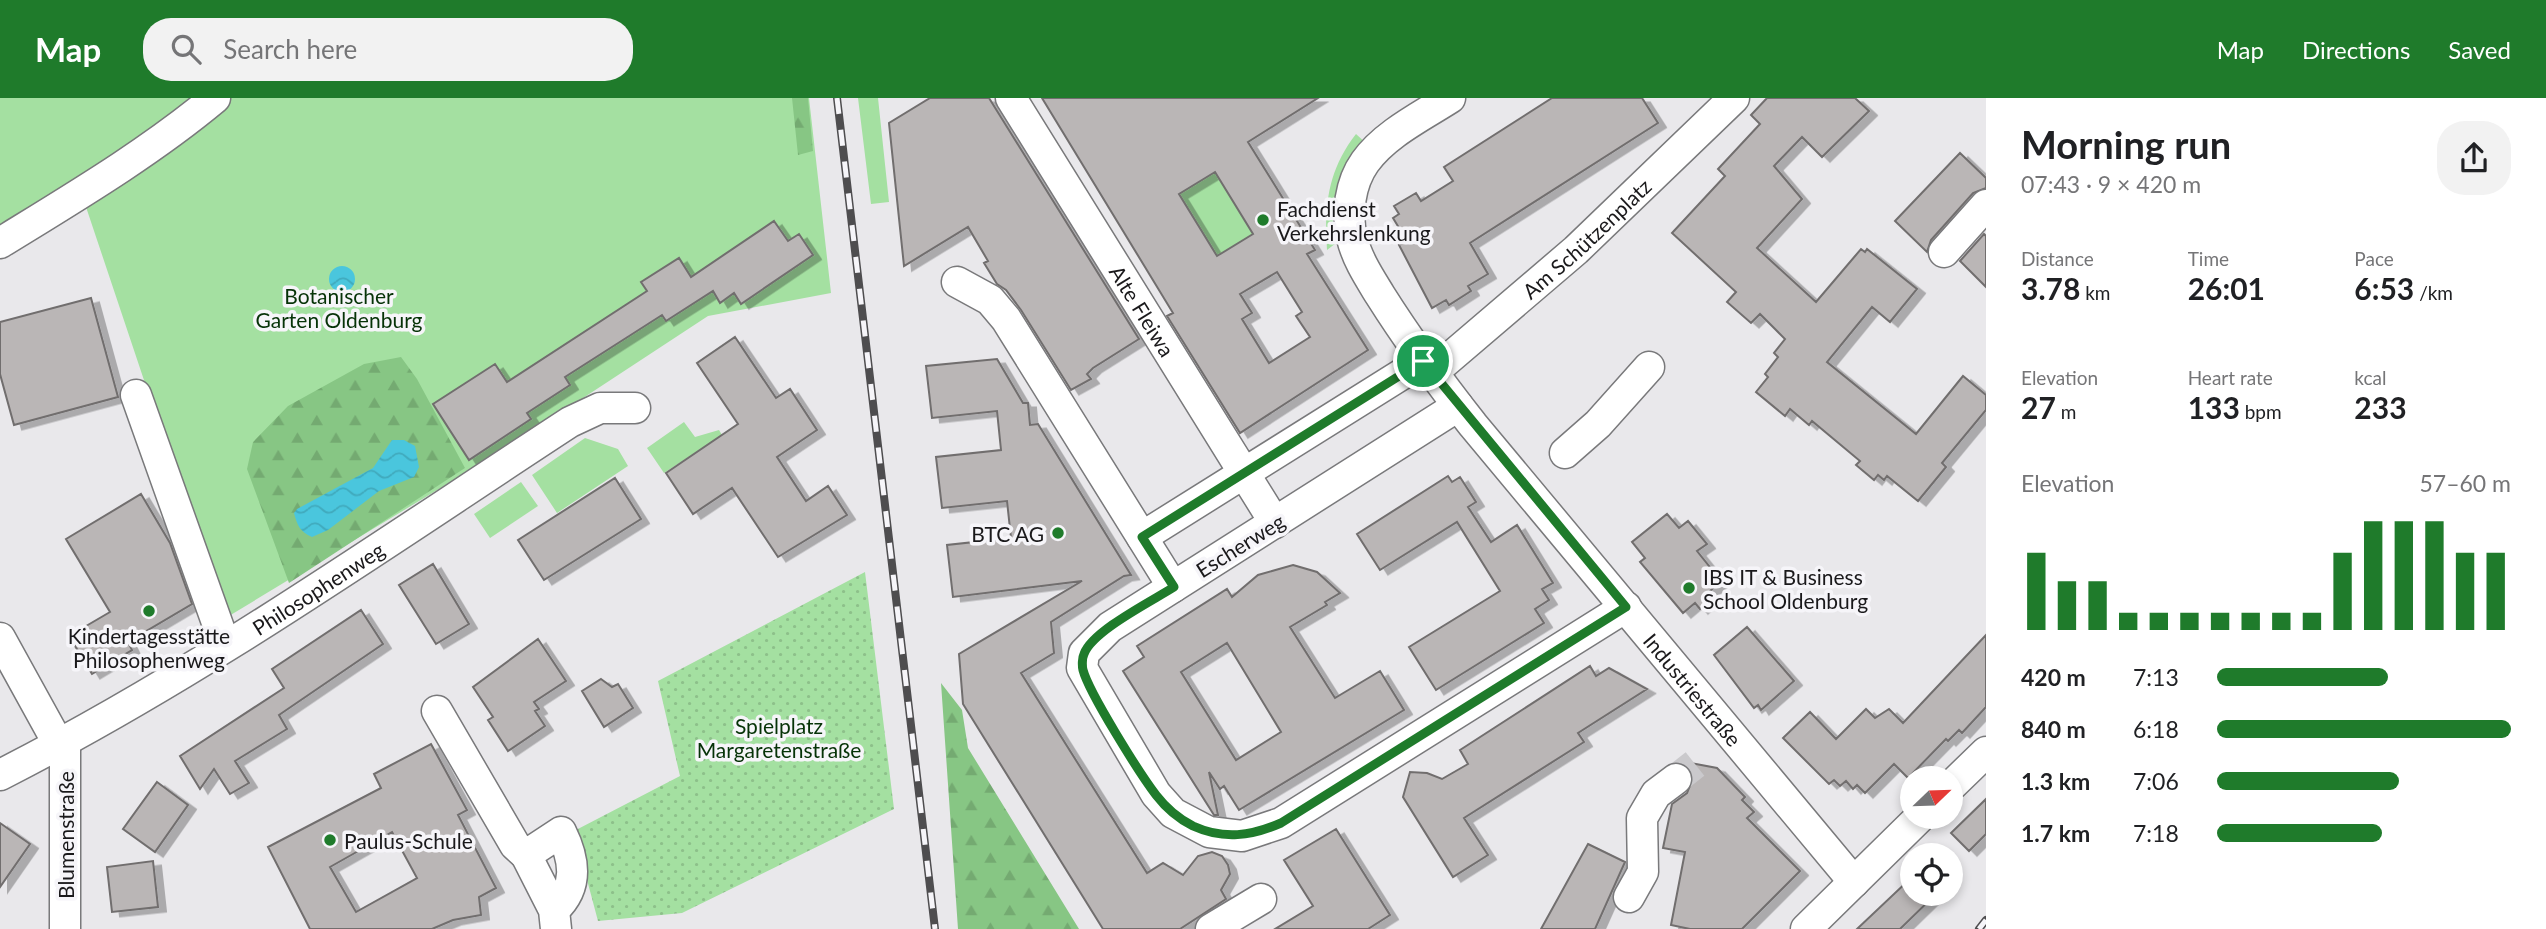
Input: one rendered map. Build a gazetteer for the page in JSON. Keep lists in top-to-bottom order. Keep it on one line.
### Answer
{"streets":{"street":["Am Schützenplatz","Alte Fleiwa","Escherweg","Philosophenweg","Industriestraße","Blumenstraße"]},"crossings":[["Am Schützenplatz","Alte Fleiwa"],["Am Schützenplatz","Industriestraße"],["Alte Fleiwa","Escherweg"],["Escherweg","Industriestraße"],["Philosophenweg","Blumenstraße"]],"parks":["Botanischer Garten Oldenburg","Spielplatz Margaretenstraße"],"places":["Fachdienst Verkehrslenkung","BTC AG","IBS IT & Business School Oldenburg","Kindertagesstätte Philosophenweg","Paulus-Schule"],"north":"top right","page":{"header":"Map","search":"Search here","nav":["Map","Directions","Saved"],"heading":["Morning run","07:43 · 9 × 420 m"],"stats":[["Distance","3.78 km"],["Time","26:01"],["Pace","6:53 /km"],["Elevation","27 m"],["Heart rate","133 bpm"],["kcal","233"]],"chart":["Elevation","57–60 m"],"list":[{"name":"420 m","note":"7:13"},{"name":"840 m","note":"6:18"},{"name":"1.3 km","note":"7:06"},{"name":"1.7 km","note":"7:18"}]}}
